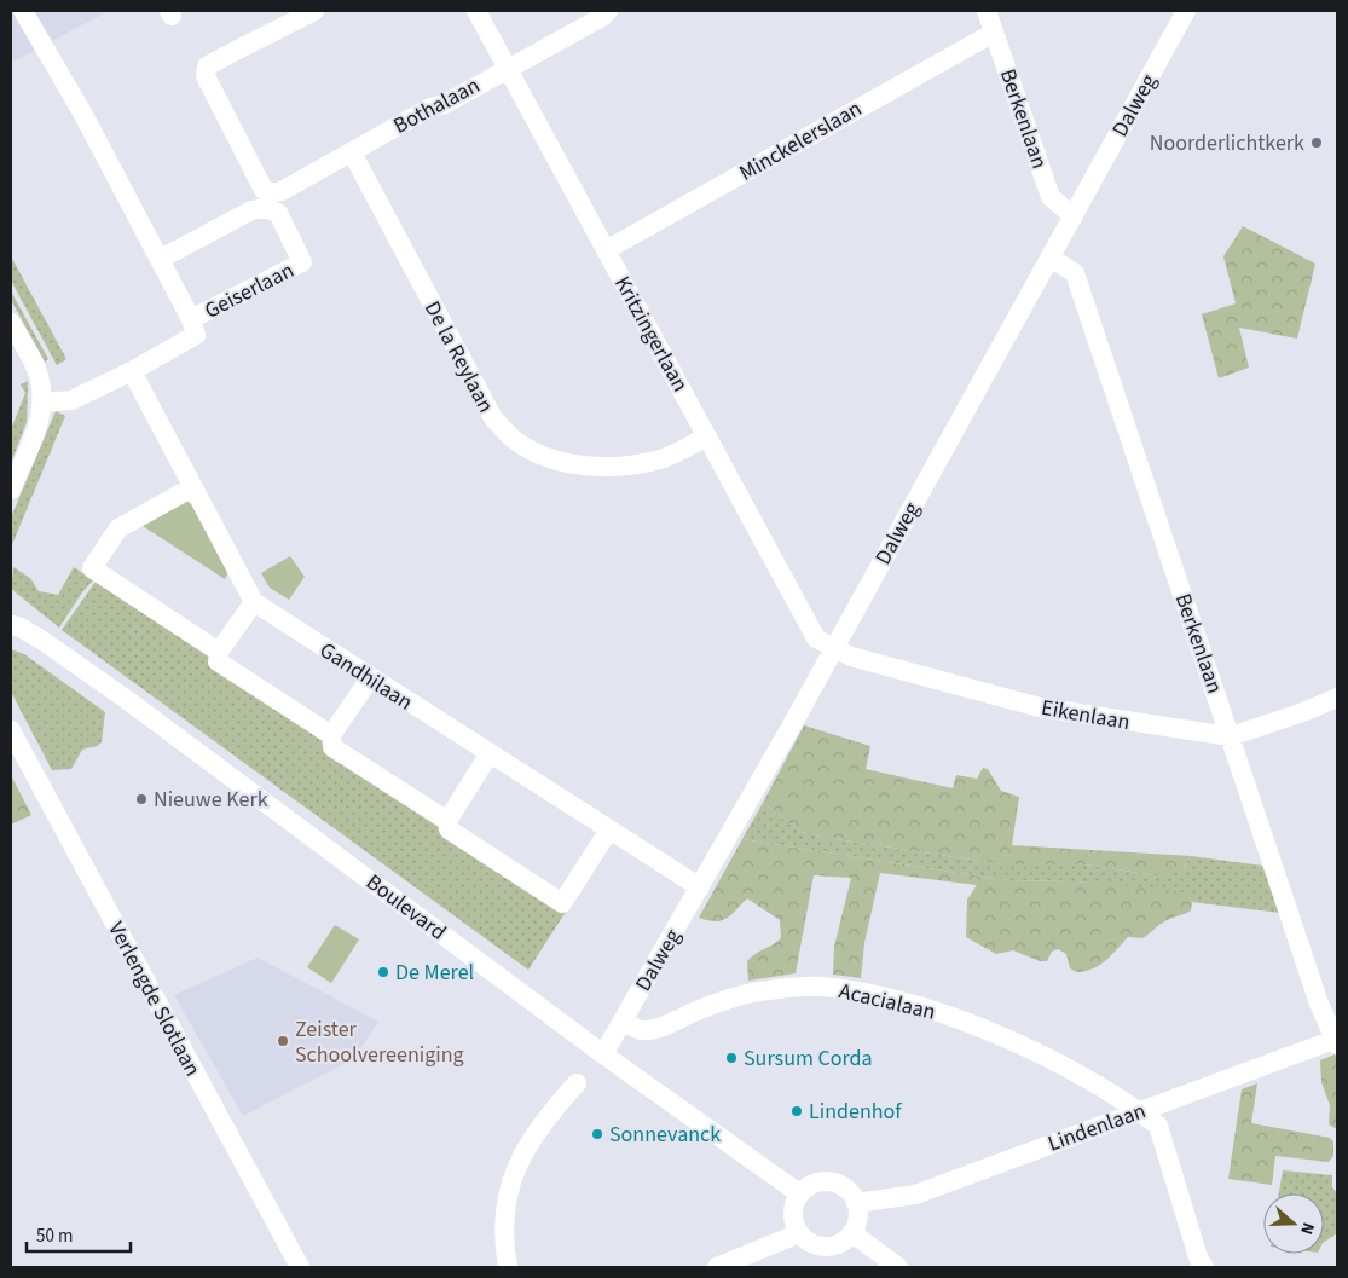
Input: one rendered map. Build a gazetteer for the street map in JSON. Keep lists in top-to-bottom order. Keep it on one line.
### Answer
{"streets":{"street":["Bothalaan","Dalweg","Berkenlaan","Minckelerslaan","Geiserlaan","Kritzingerlaan","De la Reylaan","Gandhilaan","Eikenlaan","Boulevard","Verlengde Slotlaan","Acacialaan","Lindenlaan"]},"crossings":[["Bothalaan","Kritzingerlaan"],["Bothalaan","De la Reylaan"],["Dalweg","Berkenlaan"],["Dalweg","Kritzingerlaan"],["Dalweg","Gandhilaan"],["Dalweg","Eikenlaan"],["Dalweg","Boulevard"],["Dalweg","Acacialaan"],["Berkenlaan","Minckelerslaan"],["Berkenlaan","Eikenlaan"],["Berkenlaan","Lindenlaan"],["Minckelerslaan","Kritzingerlaan"],["Geiserlaan","Gandhilaan"],["Kritzingerlaan","De la Reylaan"],["Kritzingerlaan","Eikenlaan"],["Boulevard","Lindenlaan"],["Acacialaan","Lindenlaan"]],"places":["Noorderlichtkerk","Nieuwe Kerk","De Merel","Zeister Schoolvereeniging","Sursum Corda","Lindenhof","Sonnevanck"],"scale_bar":"50 m","north":"right"}
